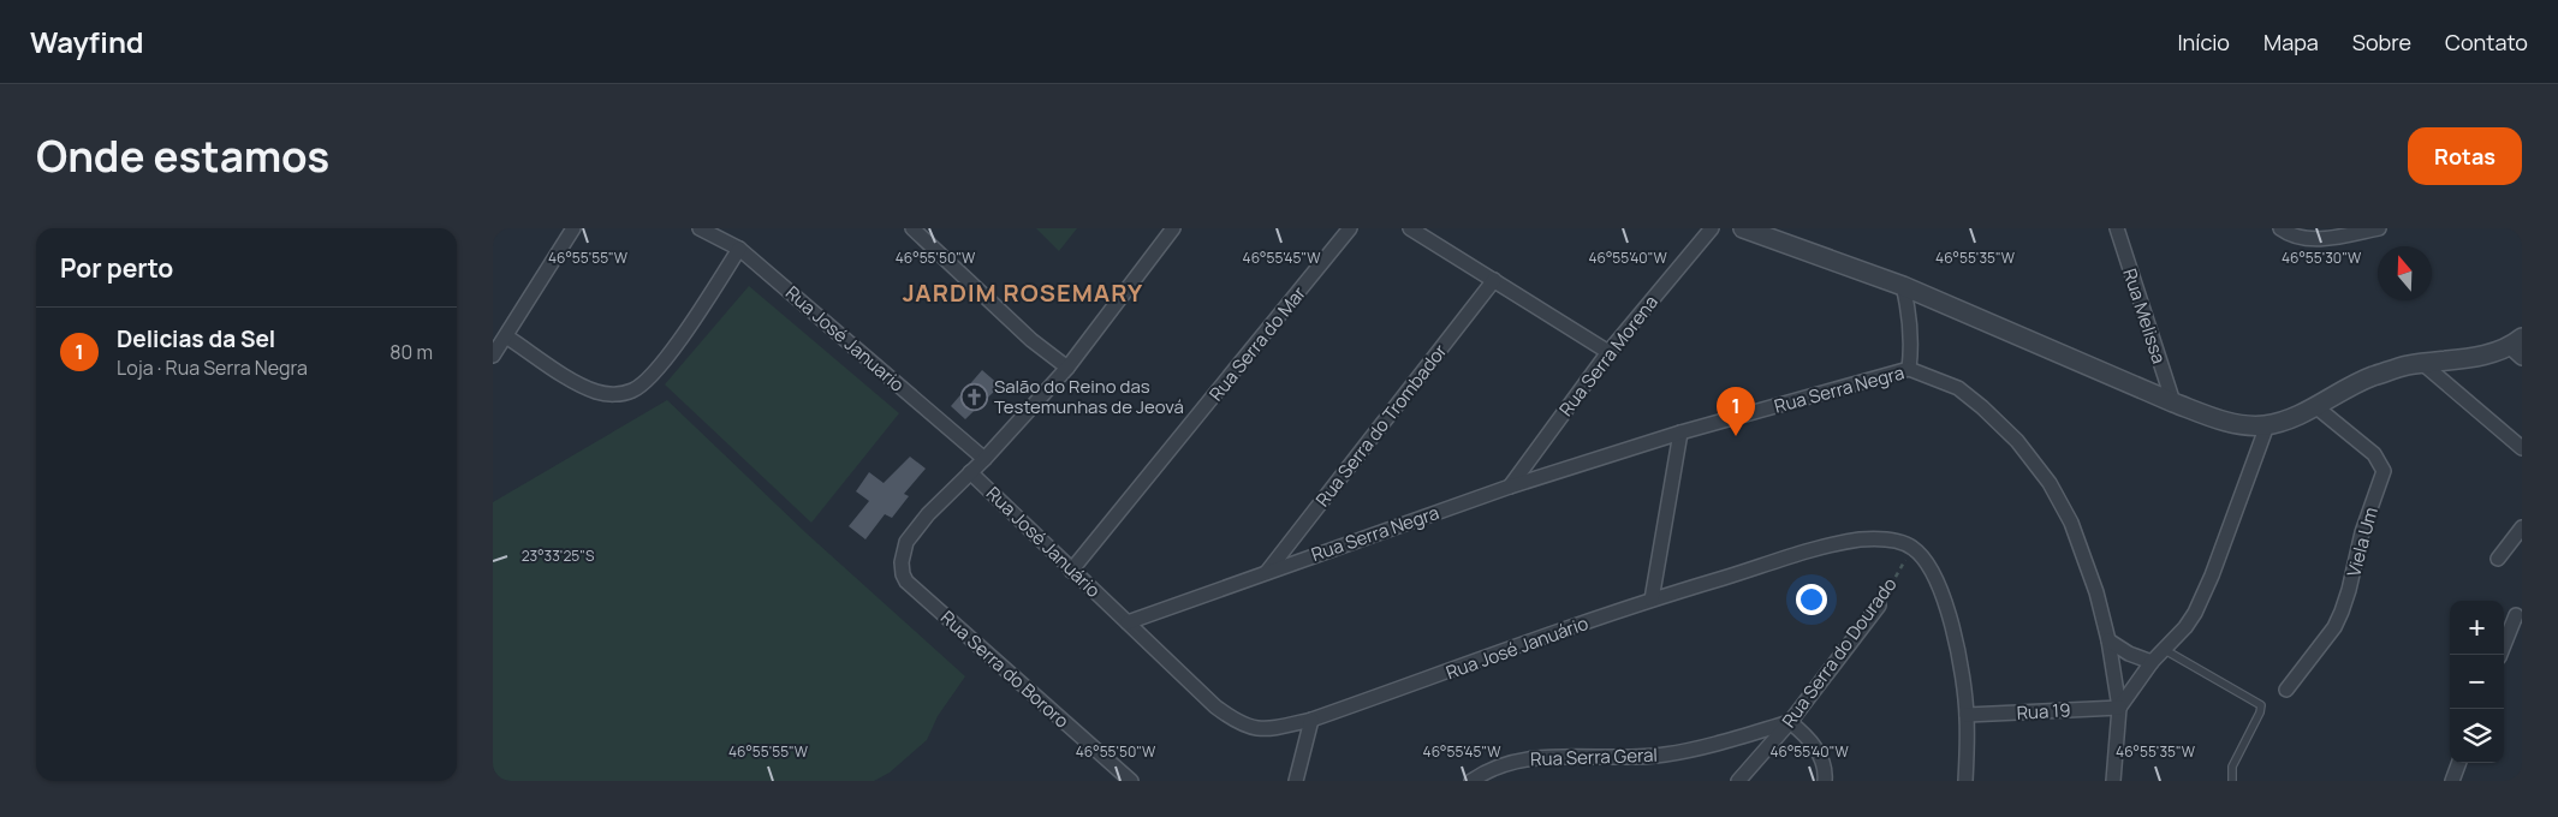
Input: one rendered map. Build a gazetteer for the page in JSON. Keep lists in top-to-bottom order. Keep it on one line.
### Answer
{"streets":{"street":["Rua Melissa","Rua José Januario","Rua Serra do Mar","Rua Serra Morena","Rua Serra Negra","Rua Serra do Trombador","Rua José Januário","Viela Um","Rua Serra do Dourado","Rua Serra do Bororo","Rua 19","Rua Serra Geral"]},"crossings":[["Rua Serra do Mar","Rua José Januário"],["Rua Serra Morena","Rua Serra Negra"],["Rua Serra Negra","Rua Serra do Trombador"],["Rua Serra Negra","Rua José Januário"],["Rua Serra Negra","Rua 19"],["Rua José Januário","Rua Serra do Dourado"],["Rua José Januário","Rua Serra do Bororo"],["Rua Serra do Dourado","Rua Serra Geral"]],"districts":["JARDIM ROSEMARY"],"places":{"church":["Salão do Reino das Testemunhas de Jeová"]},"north":"top","page":{"header":"Wayfind","nav":["Início","Mapa","Sobre","Contato"],"title":"Onde estamos","buttons":"Rotas","heading":"Por perto","list":[{"mark":"1","name":"Delicias da Sel","note":"Loja · Rua Serra Negra","value":"80 m"}],"pins":"1","map_buttons":["+","−"]},"coordinates":["46°55'55\"W","46°55'50\"W","46°55'45\"W","46°55'40\"W","46°55'35\"W","46°55'30\"W","23°33'25\"S"]}
